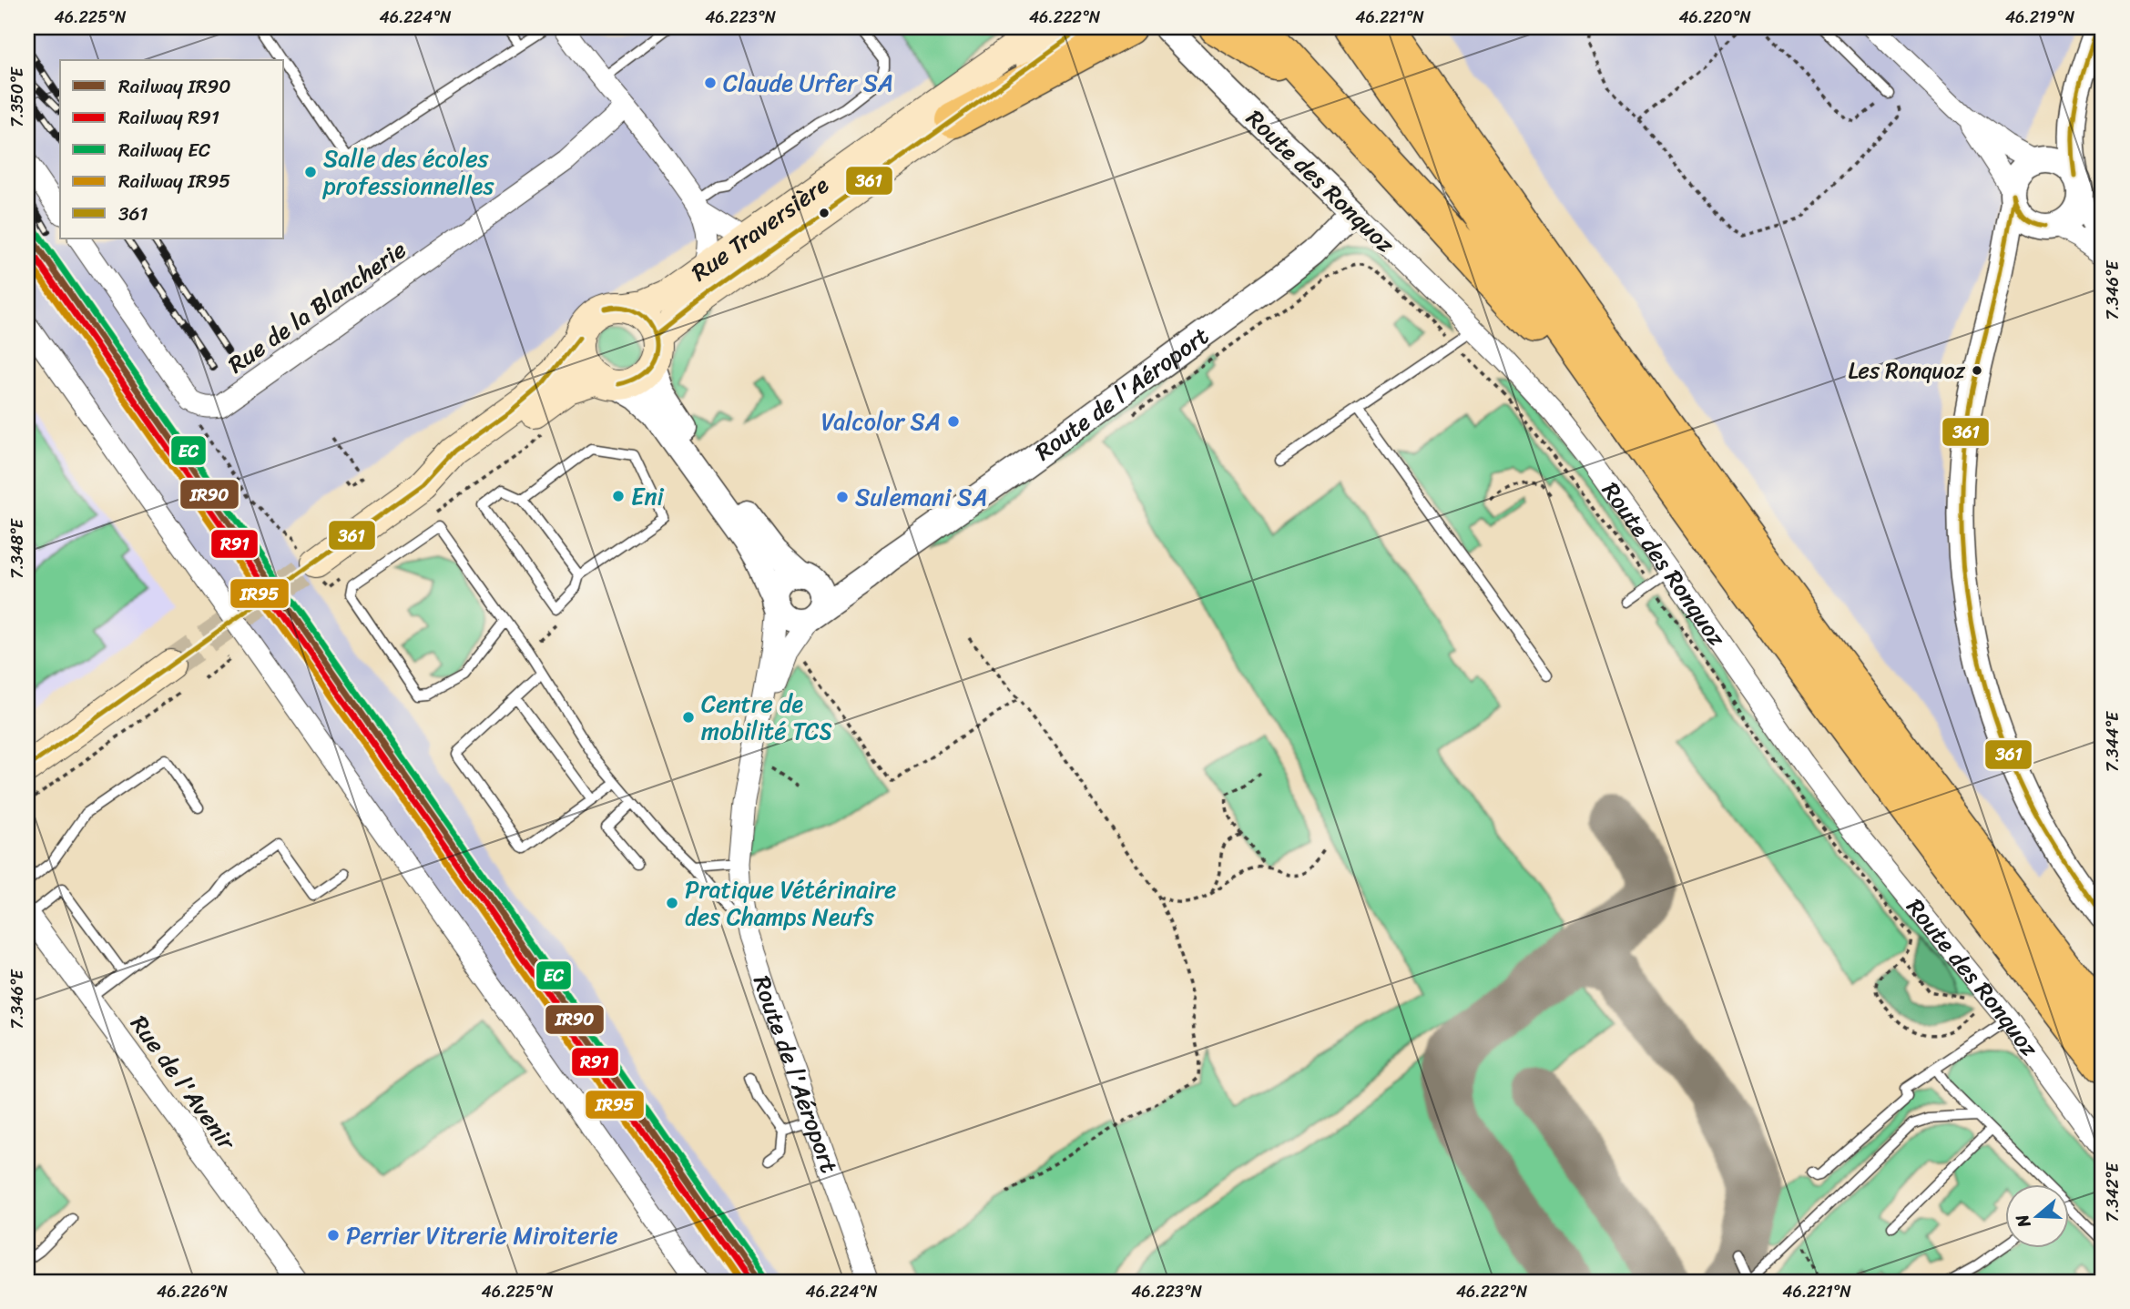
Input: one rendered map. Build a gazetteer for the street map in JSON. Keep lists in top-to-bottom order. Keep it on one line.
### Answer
{"streets":{"main road":["Rue Traversière"],"street":["Route des Ronquoz","Rue de la Blancherie","Route de l'Aéroport","Rue de l'Avenir"]},"crossings":[["Route des Ronquoz","Route de l'Aéroport"],["Rue Traversière","Route de l'Aéroport"]],"places":["Claude Urfer SA","Salle des écoles professionnelles","Les Ronquoz","Valcolor SA","Eni","Sulemani SA","Centre de mobilité TCS","Pratique Vétérinaire des Champs Neufs","Perrier Vitrerie Miroiterie"],"lines":["transit line 361","rail line EC","rail line IR90","rail line R91","rail line IR95"],"legend":["Railway IR90","Railway R91","Railway EC","Railway IR95","361"],"north":"left","coordinates":["46.225°N","46.224°N","46.223°N","46.222°N","46.221°N","46.220°N","46.219°N","7.350°E","7.346°E","7.348°E","7.344°E","7.342°E","46.226°N"]}
